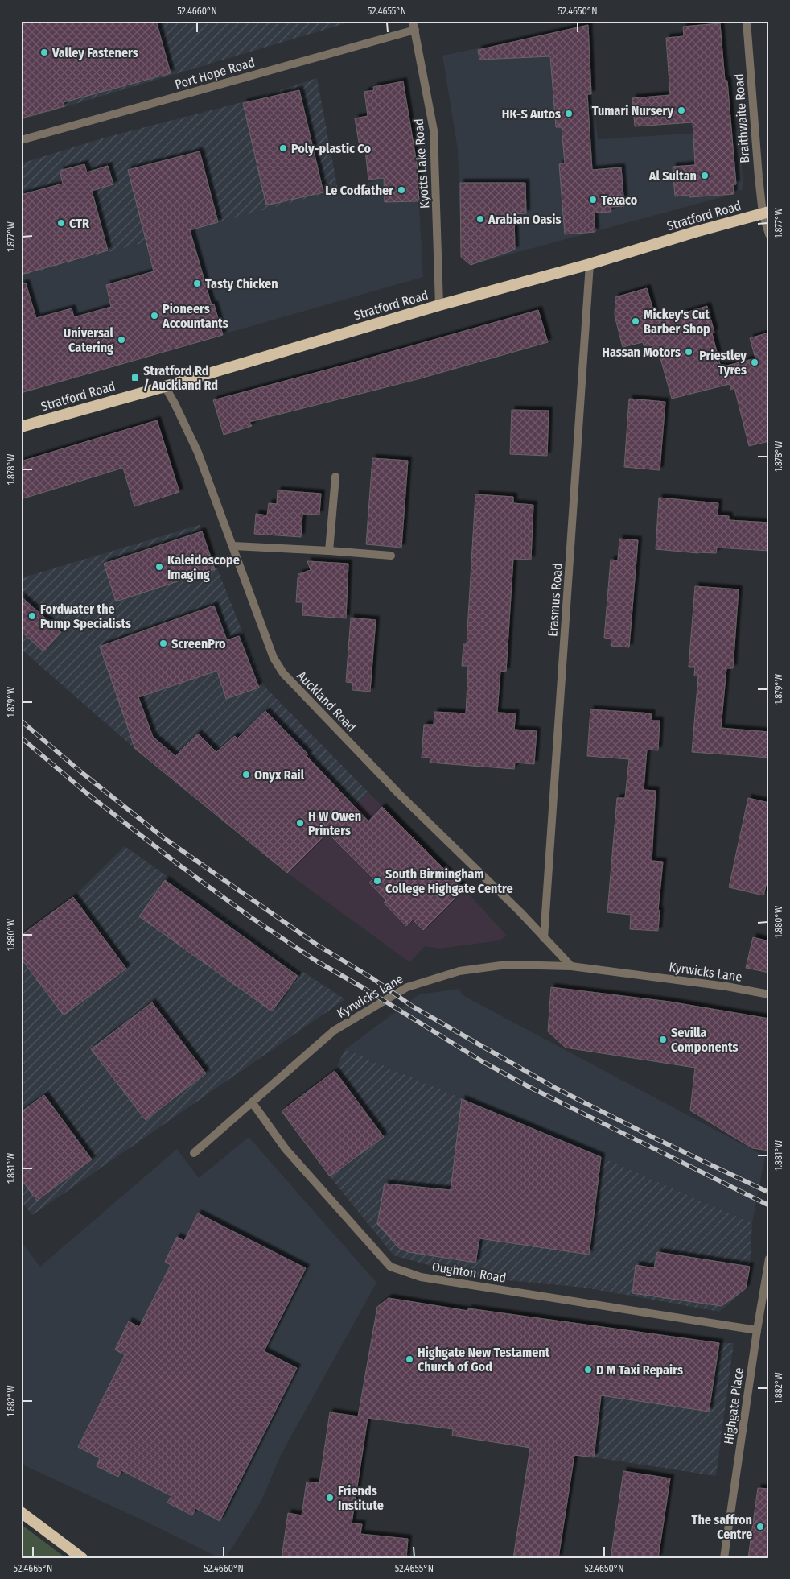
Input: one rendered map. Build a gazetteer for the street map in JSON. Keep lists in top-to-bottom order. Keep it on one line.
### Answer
{"streets":{"highway":["Stratford Road"],"street":["Port Hope Road","Braithwaite Road","Kyotts Lake Road","Erasmus Road","Auckland Road","Kyrwicks Lane","Oughton Road","Highgate Place"]},"crossings":[["Port Hope Road","Kyotts Lake Road"],["Braithwaite Road","Stratford Road"],["Kyotts Lake Road","Stratford Road"],["Stratford Road","Erasmus Road"],["Stratford Road","Auckland Road"],["Erasmus Road","Auckland Road"],["Auckland Road","Kyrwicks Lane"],["Kyrwicks Lane","Oughton Road"],["Oughton Road","Highgate Place"]],"places":{"other":["Valley Fasteners","Tumari Nursery","HK-S Autos","Poly-plastic Co","Al Sultan","Le Codfather","Texaco","Arabian Oasis","CTR","Tasty Chicken","Pioneers Accountants","Mickey's Cut Barber Shop","Universal Catering","Hassan Motors","Priestley Tyres","Kaleidoscope Imaging","Fordwater the Pump Specialists","ScreenPro","Onyx Rail","H W Owen Printers","South Birmingham College Highgate Centre","Sevilla Components","Highgate New Testament Church of God","D M Taxi Repairs","Friends Institute","The saffron Centre"],"transit":["Stratford Rd / Auckland Rd"]},"coordinates":["52.4660°N","52.4655°N","52.4650°N","1.877°W","1.878°W","1.879°W","1.880°W","1.881°W","1.882°W","52.4665°N"]}
